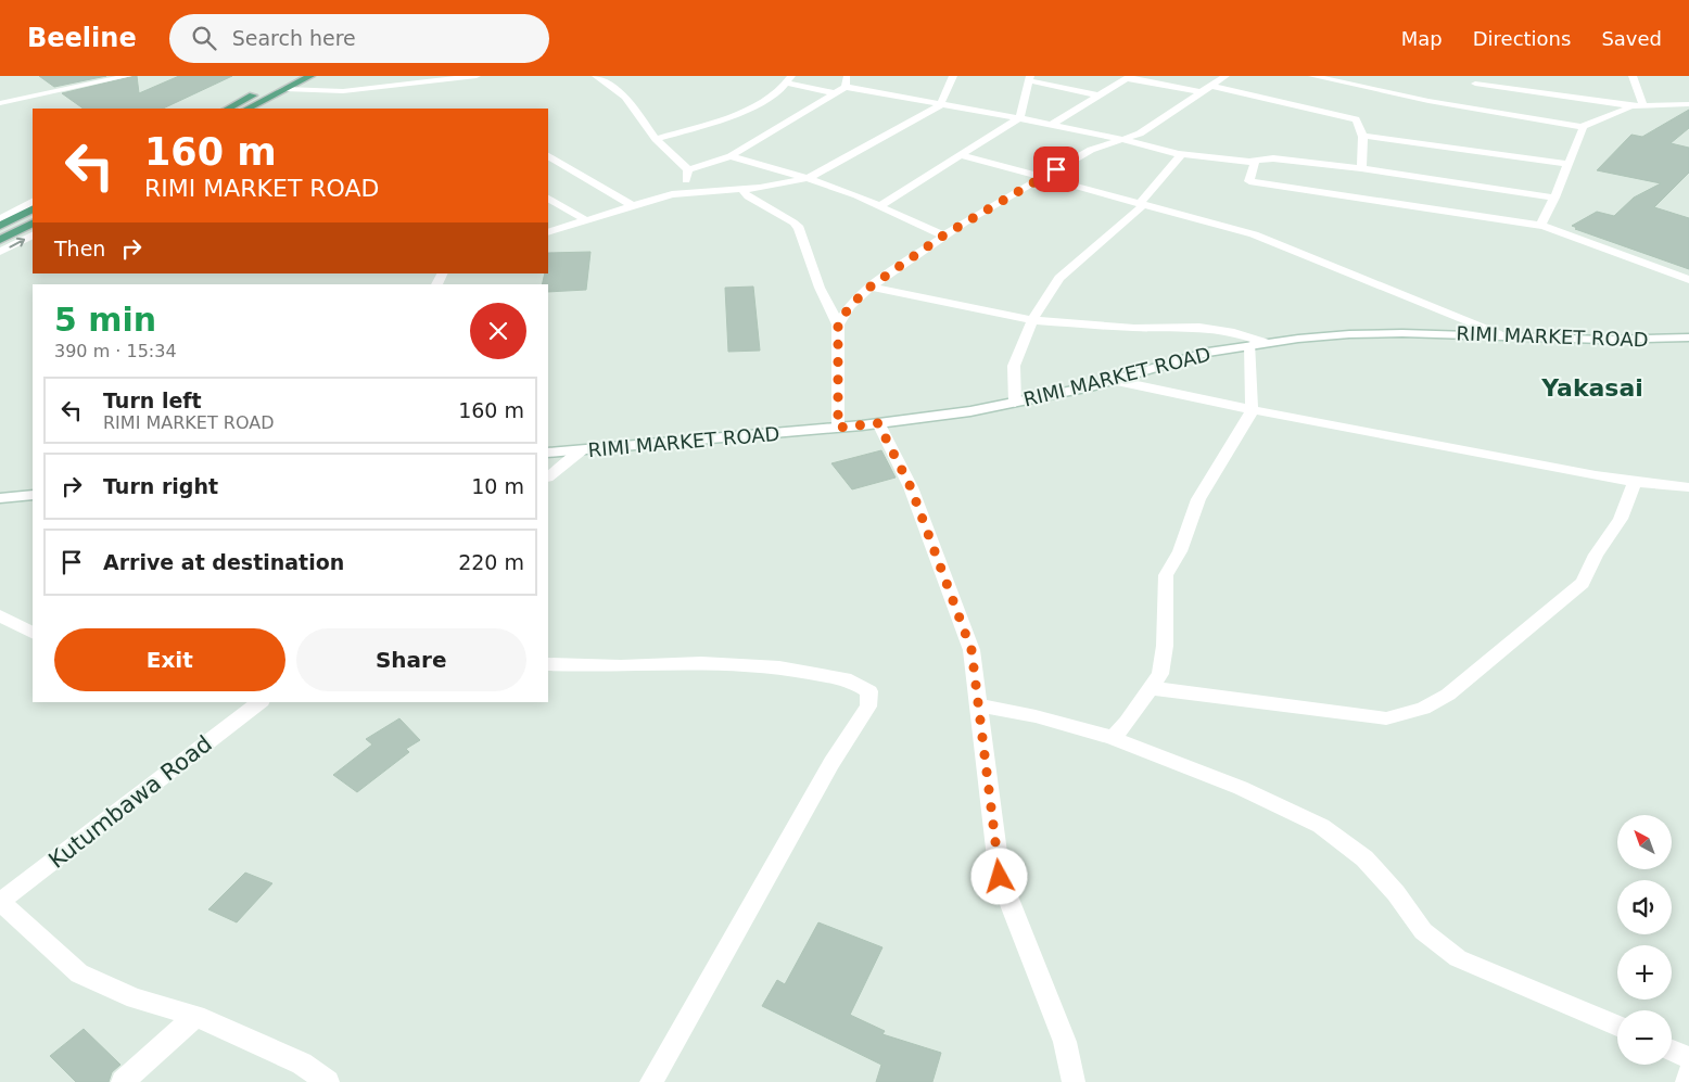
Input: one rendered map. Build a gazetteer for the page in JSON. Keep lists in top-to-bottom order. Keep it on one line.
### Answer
{"streets":{"street":["RIMI MARKET ROAD","Kutumbawa Road"]},"districts":["Yakasai"],"north":"top left","page":{"header":"Beeline","search":"Search here","nav":["Map","Directions","Saved"],"turn":["160 m","RIMI MARKET ROAD"],"then":"Then","heading":["5 min","390 m · 15:34"],"list":[{"name":"Turn left","note":"RIMI MARKET ROAD","value":"160 m"},{"name":"Turn right","value":"10 m"},{"name":"Arrive at destination","value":"220 m"}],"buttons":["Exit","Share"],"map_buttons":["+","−"]}}
